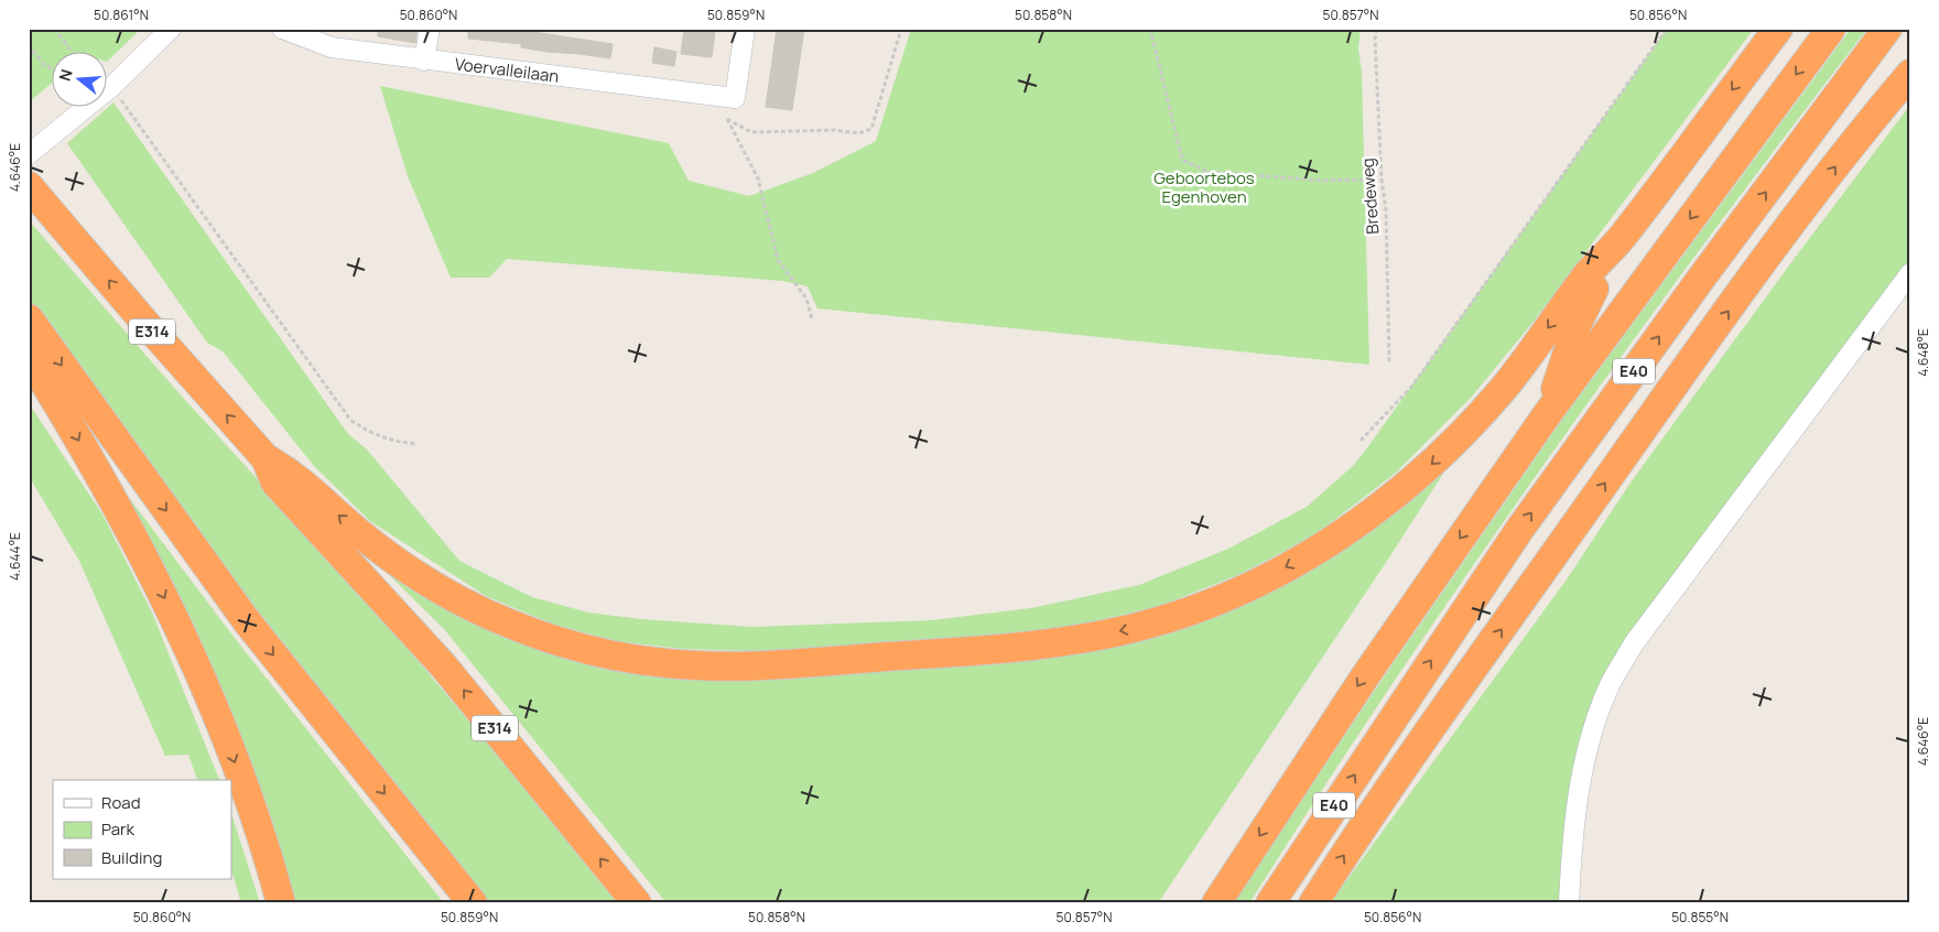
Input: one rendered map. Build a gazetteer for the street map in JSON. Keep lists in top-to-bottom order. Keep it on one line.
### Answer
{"streets":{"highway":["E314","E40"],"street":["Voervalleilaan"],"path":["Bredeweg"]},"parks":["Geboortebos Egenhoven"],"legend":["Road","Park","Building"],"north":"left","coordinates":["50.861°N","50.860°N","50.859°N","50.858°N","50.857°N","50.856°N","4.646°E","4.648°E","4.644°E","50.855°N"]}
